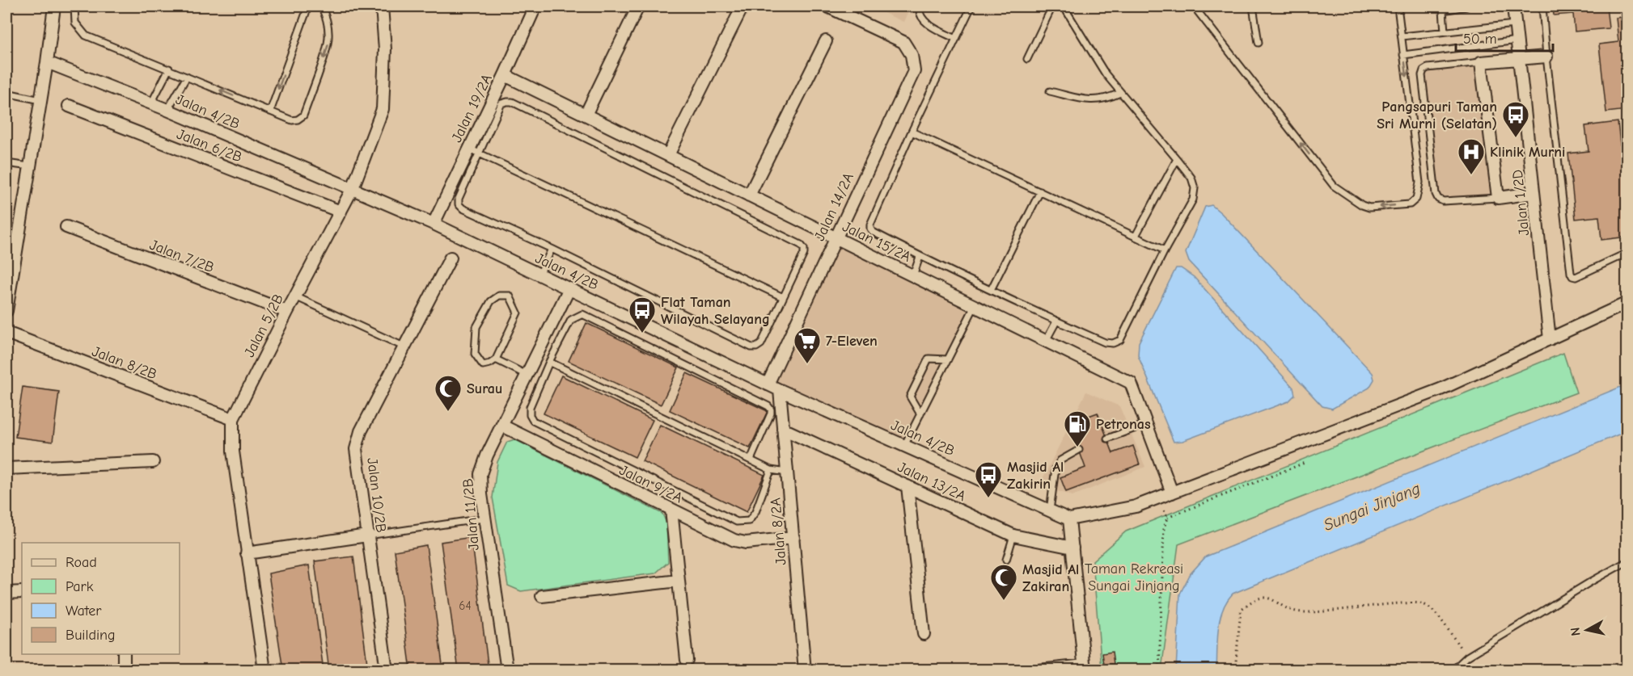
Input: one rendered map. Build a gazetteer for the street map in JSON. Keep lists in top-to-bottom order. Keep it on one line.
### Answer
{"streets":{"street":["Jalan 19/2A","Jalan 4/2B","Jalan 6/2B","Jalan 1/2D","Jalan 14/2A","Jalan 15/2A","Jalan 7/2B","Jalan 5/2B","Jalan 8/2B","Jalan 13/2A","Jalan 9/2A","Jalan 10/2B","Jalan 11/2B","Jalan 8/2A"]},"crossings":[["Jalan 19/2A","Jalan 4/2B"],["Jalan 19/2A","Jalan 15/2A"],["Jalan 4/2B","Jalan 14/2A"],["Jalan 4/2B","Jalan 5/2B"],["Jalan 4/2B","Jalan 11/2B"],["Jalan 4/2B","Jalan 8/2A"],["Jalan 6/2B","Jalan 5/2B"],["Jalan 14/2A","Jalan 15/2A"],["Jalan 7/2B","Jalan 5/2B"],["Jalan 5/2B","Jalan 8/2B"],["Jalan 13/2A","Jalan 8/2A"],["Jalan 9/2A","Jalan 11/2B"],["Jalan 9/2A","Jalan 8/2A"]],"water":["Sungai Jinjang"],"parks":["Taman Rekreasi Sungai Jinjang"],"places":{"bus stop":["Pangsapuri Taman Sri Murni (Selatan)","Flat Taman Wilayah Selayang","Masjid Al Zakirin"],"hospital":["Klinik Murni"],"supermarket":["7-Eleven"],"mosque":["Surau","Masjid Al Zakiran"],"fuel station":["Petronas"]},"house_numbers":["64"],"legend":["Road","Park","Water","Building"],"scale_bar":"50 m","north":"left"}
